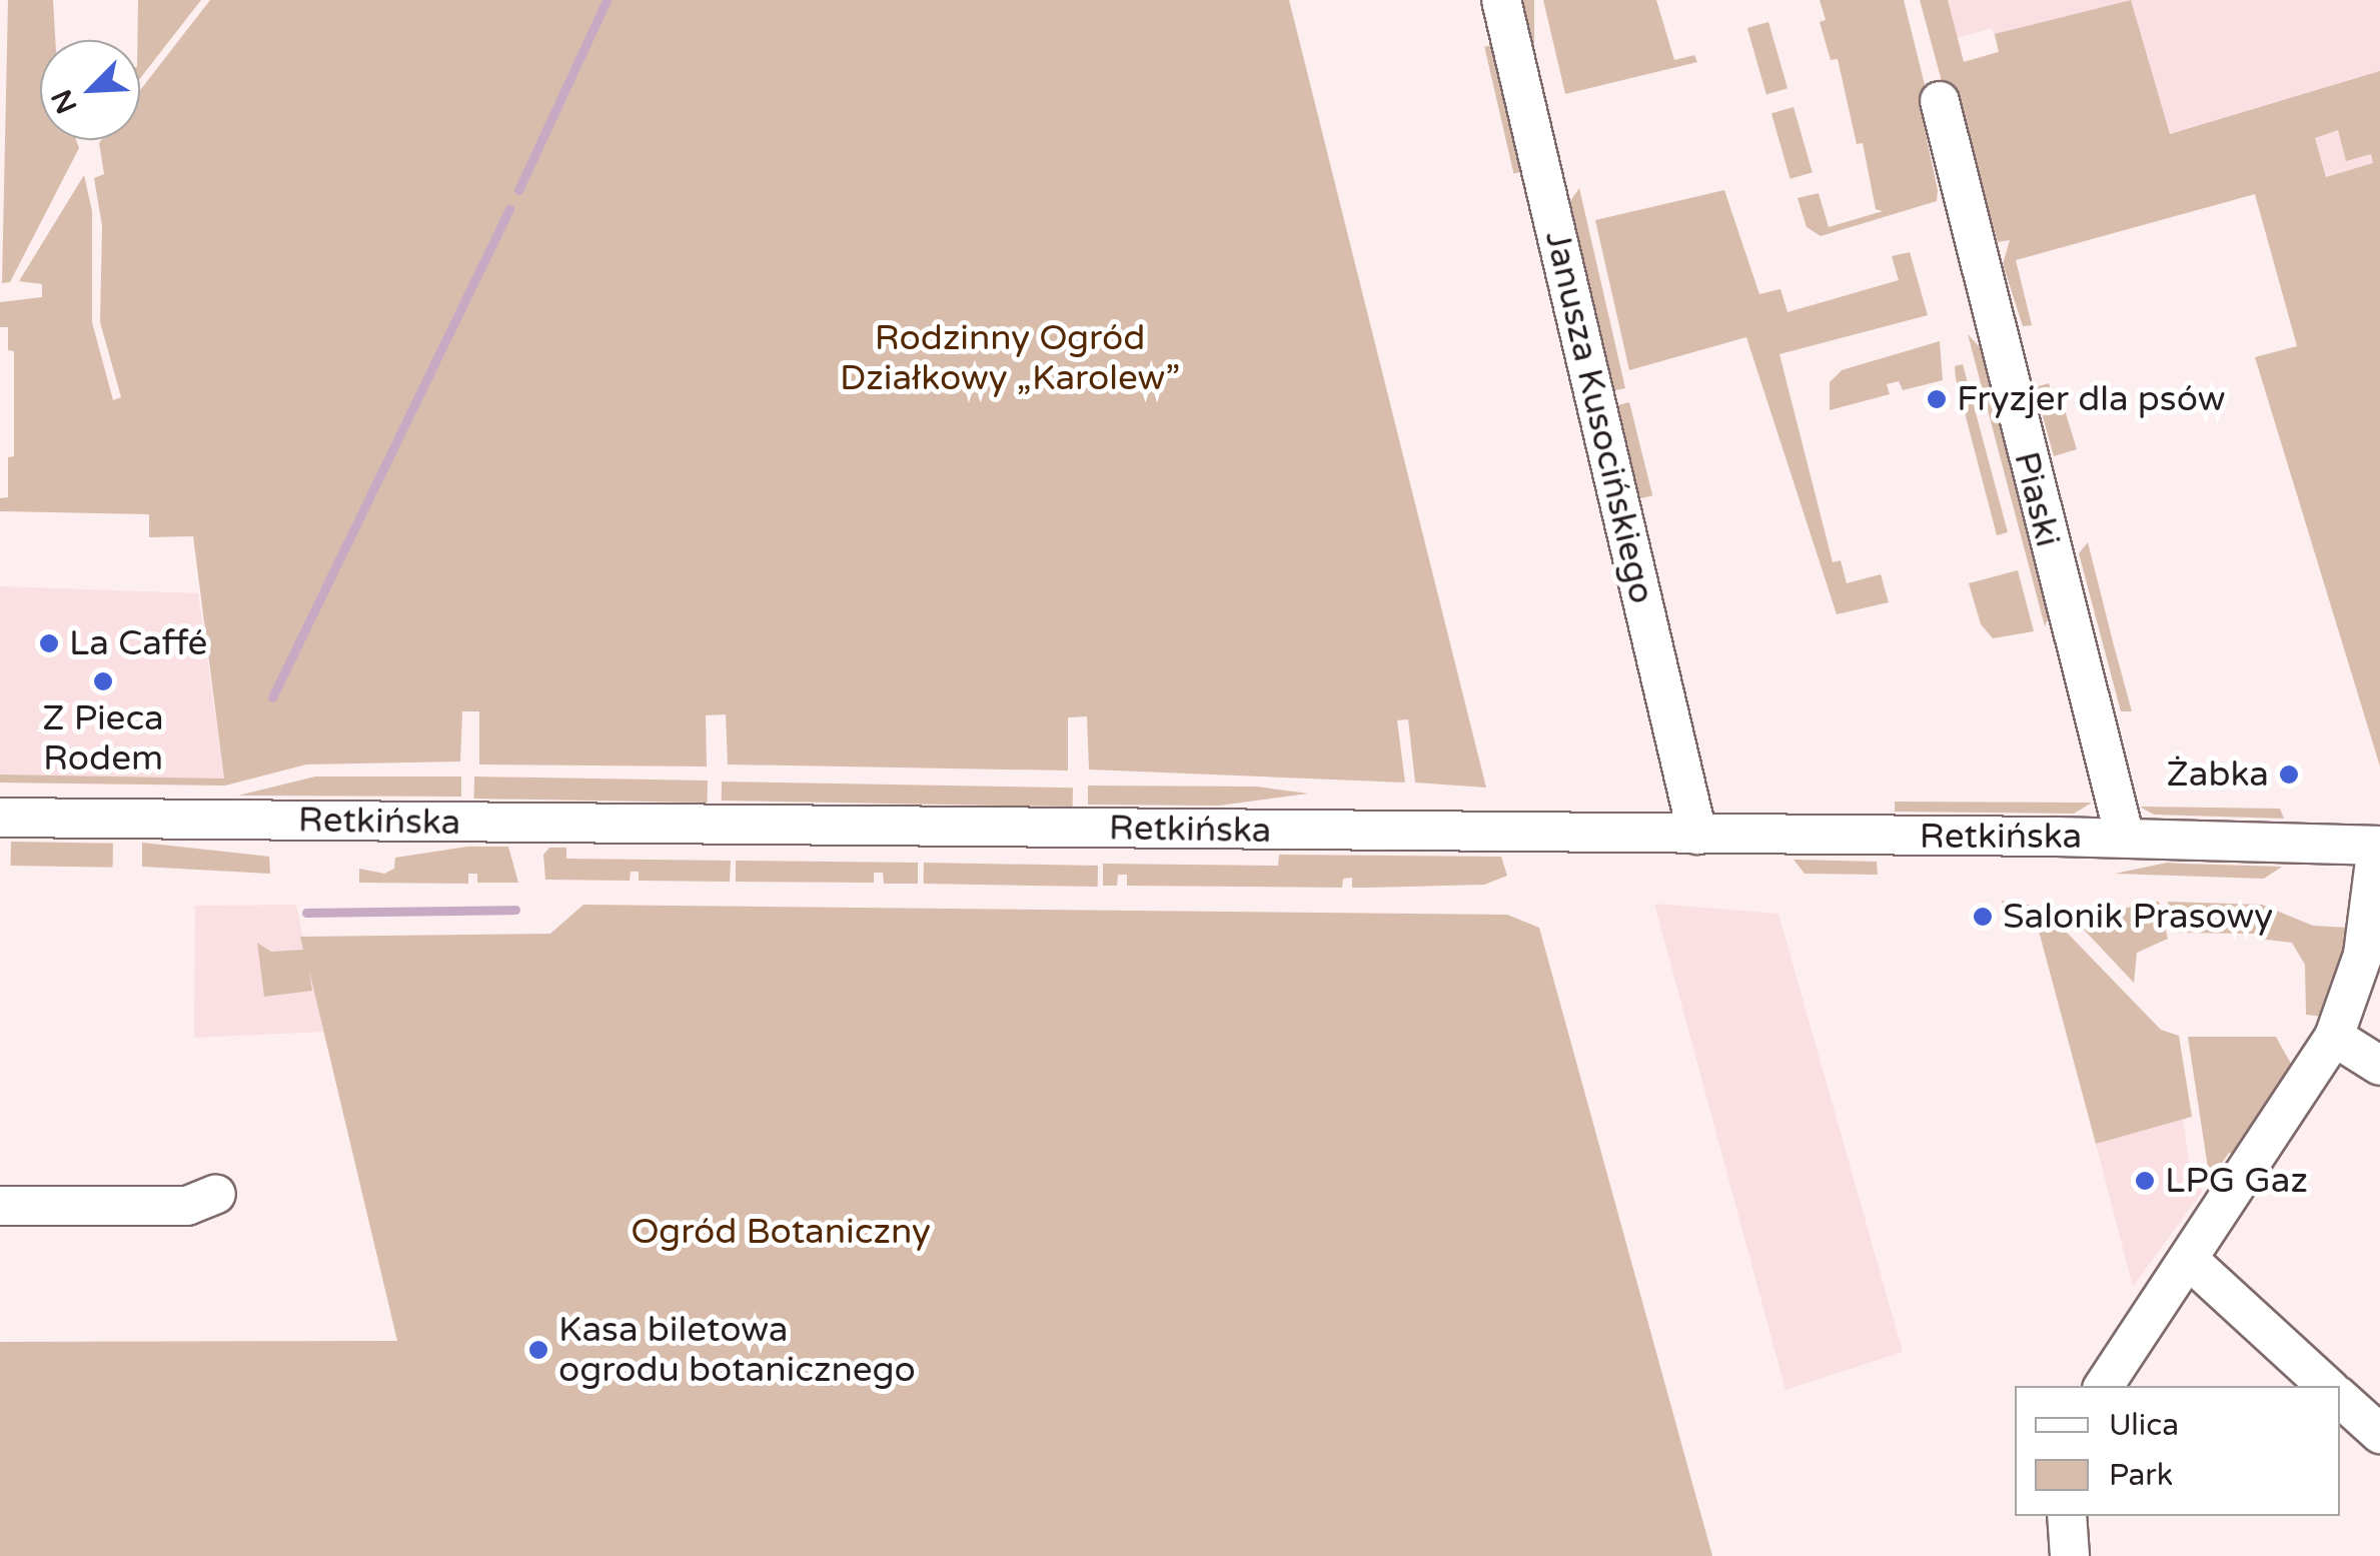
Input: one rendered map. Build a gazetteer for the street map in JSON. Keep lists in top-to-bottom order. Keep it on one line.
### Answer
{"streets":{"street":["Janusza Kusocińskiego","Piaski","Retkińska"]},"crossings":[["Janusza Kusocińskiego","Retkińska"],["Piaski","Retkińska"]],"parks":["Rodzinny Ogród Działkowy „Karolew”","Ogród Botaniczny"],"places":["Fryzjer dla psów","La Caffé","Z Pieca Rodem","Żabka","Salonik Prasowy","LPG Gaz","Kasa biletowa ogrodu botanicznego"],"legend":["Ulica","Park"],"north":"bottom left"}
